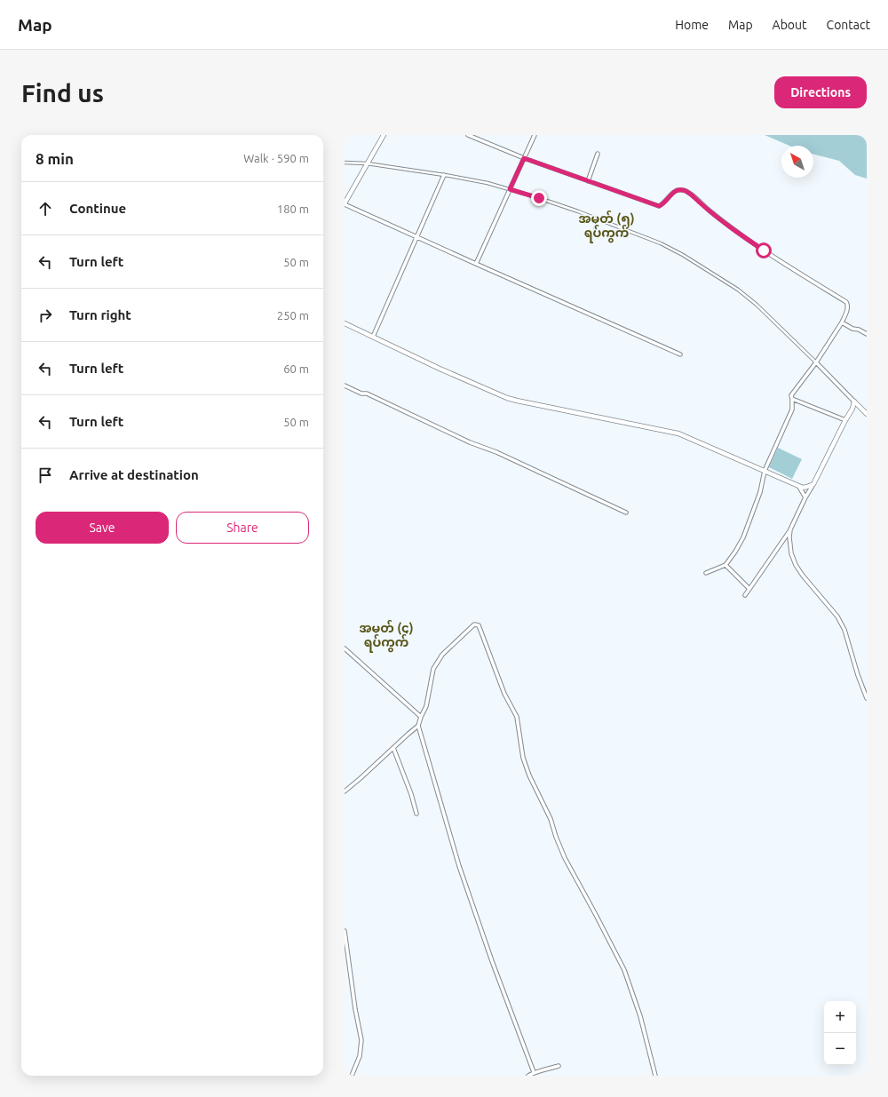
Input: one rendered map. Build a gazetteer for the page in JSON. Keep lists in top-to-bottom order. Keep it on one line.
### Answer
{"districts":["အမှတ် (၅) ရပ်ကွက်","အမှတ် (၄) ရပ်ကွက်"],"north":"top left","page":{"header":"Map","nav":["Home","Map","About","Contact"],"buttons":["Directions",["Save","Share"]],"title":"Find us","heading":["8 min","Walk · 590 m"],"list":[["Continue","180 m"],["Turn left","50 m"],["Turn right","250 m"],["Turn left","60 m"],["Turn left","50 m"],"Arrive at destination"],"map_buttons":["+","−"]}}
